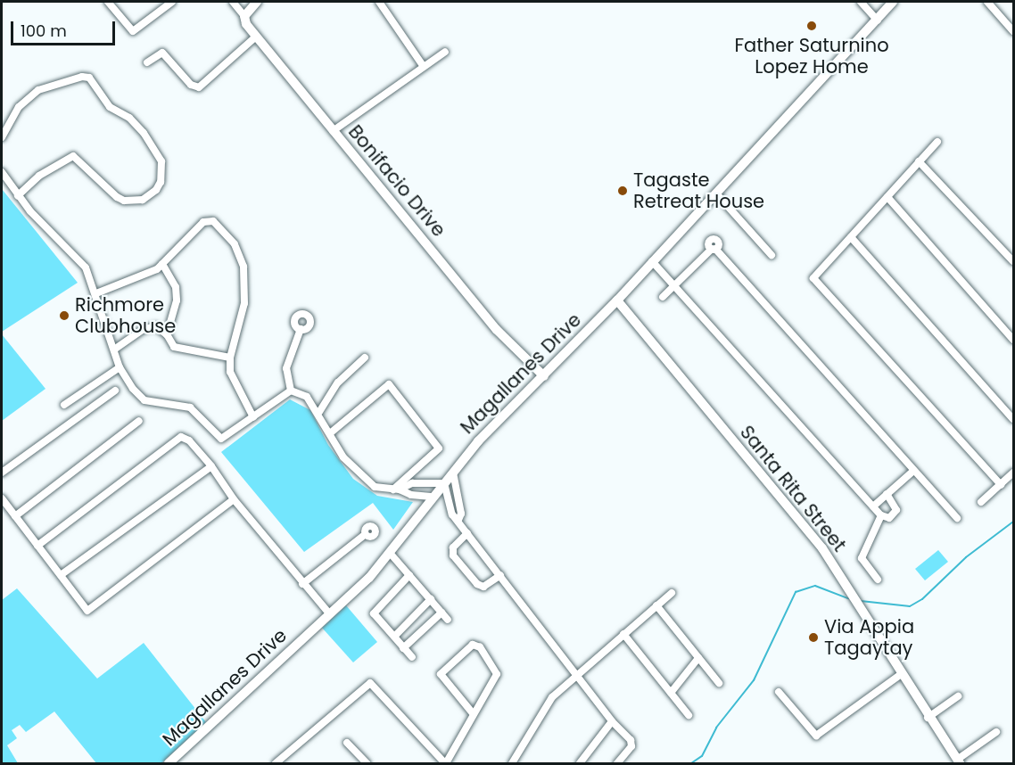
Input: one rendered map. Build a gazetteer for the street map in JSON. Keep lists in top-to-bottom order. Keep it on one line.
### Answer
{"streets":{"street":["Bonifacio Drive","Magallanes Drive","Santa Rita Street"]},"crossings":[["Bonifacio Drive","Magallanes Drive"],["Magallanes Drive","Santa Rita Street"]],"places":["Father Saturnino Lopez Home","Tagaste Retreat House","Richmore Clubhouse","Via Appia Tagaytay"],"scale_bar":"100 m"}
